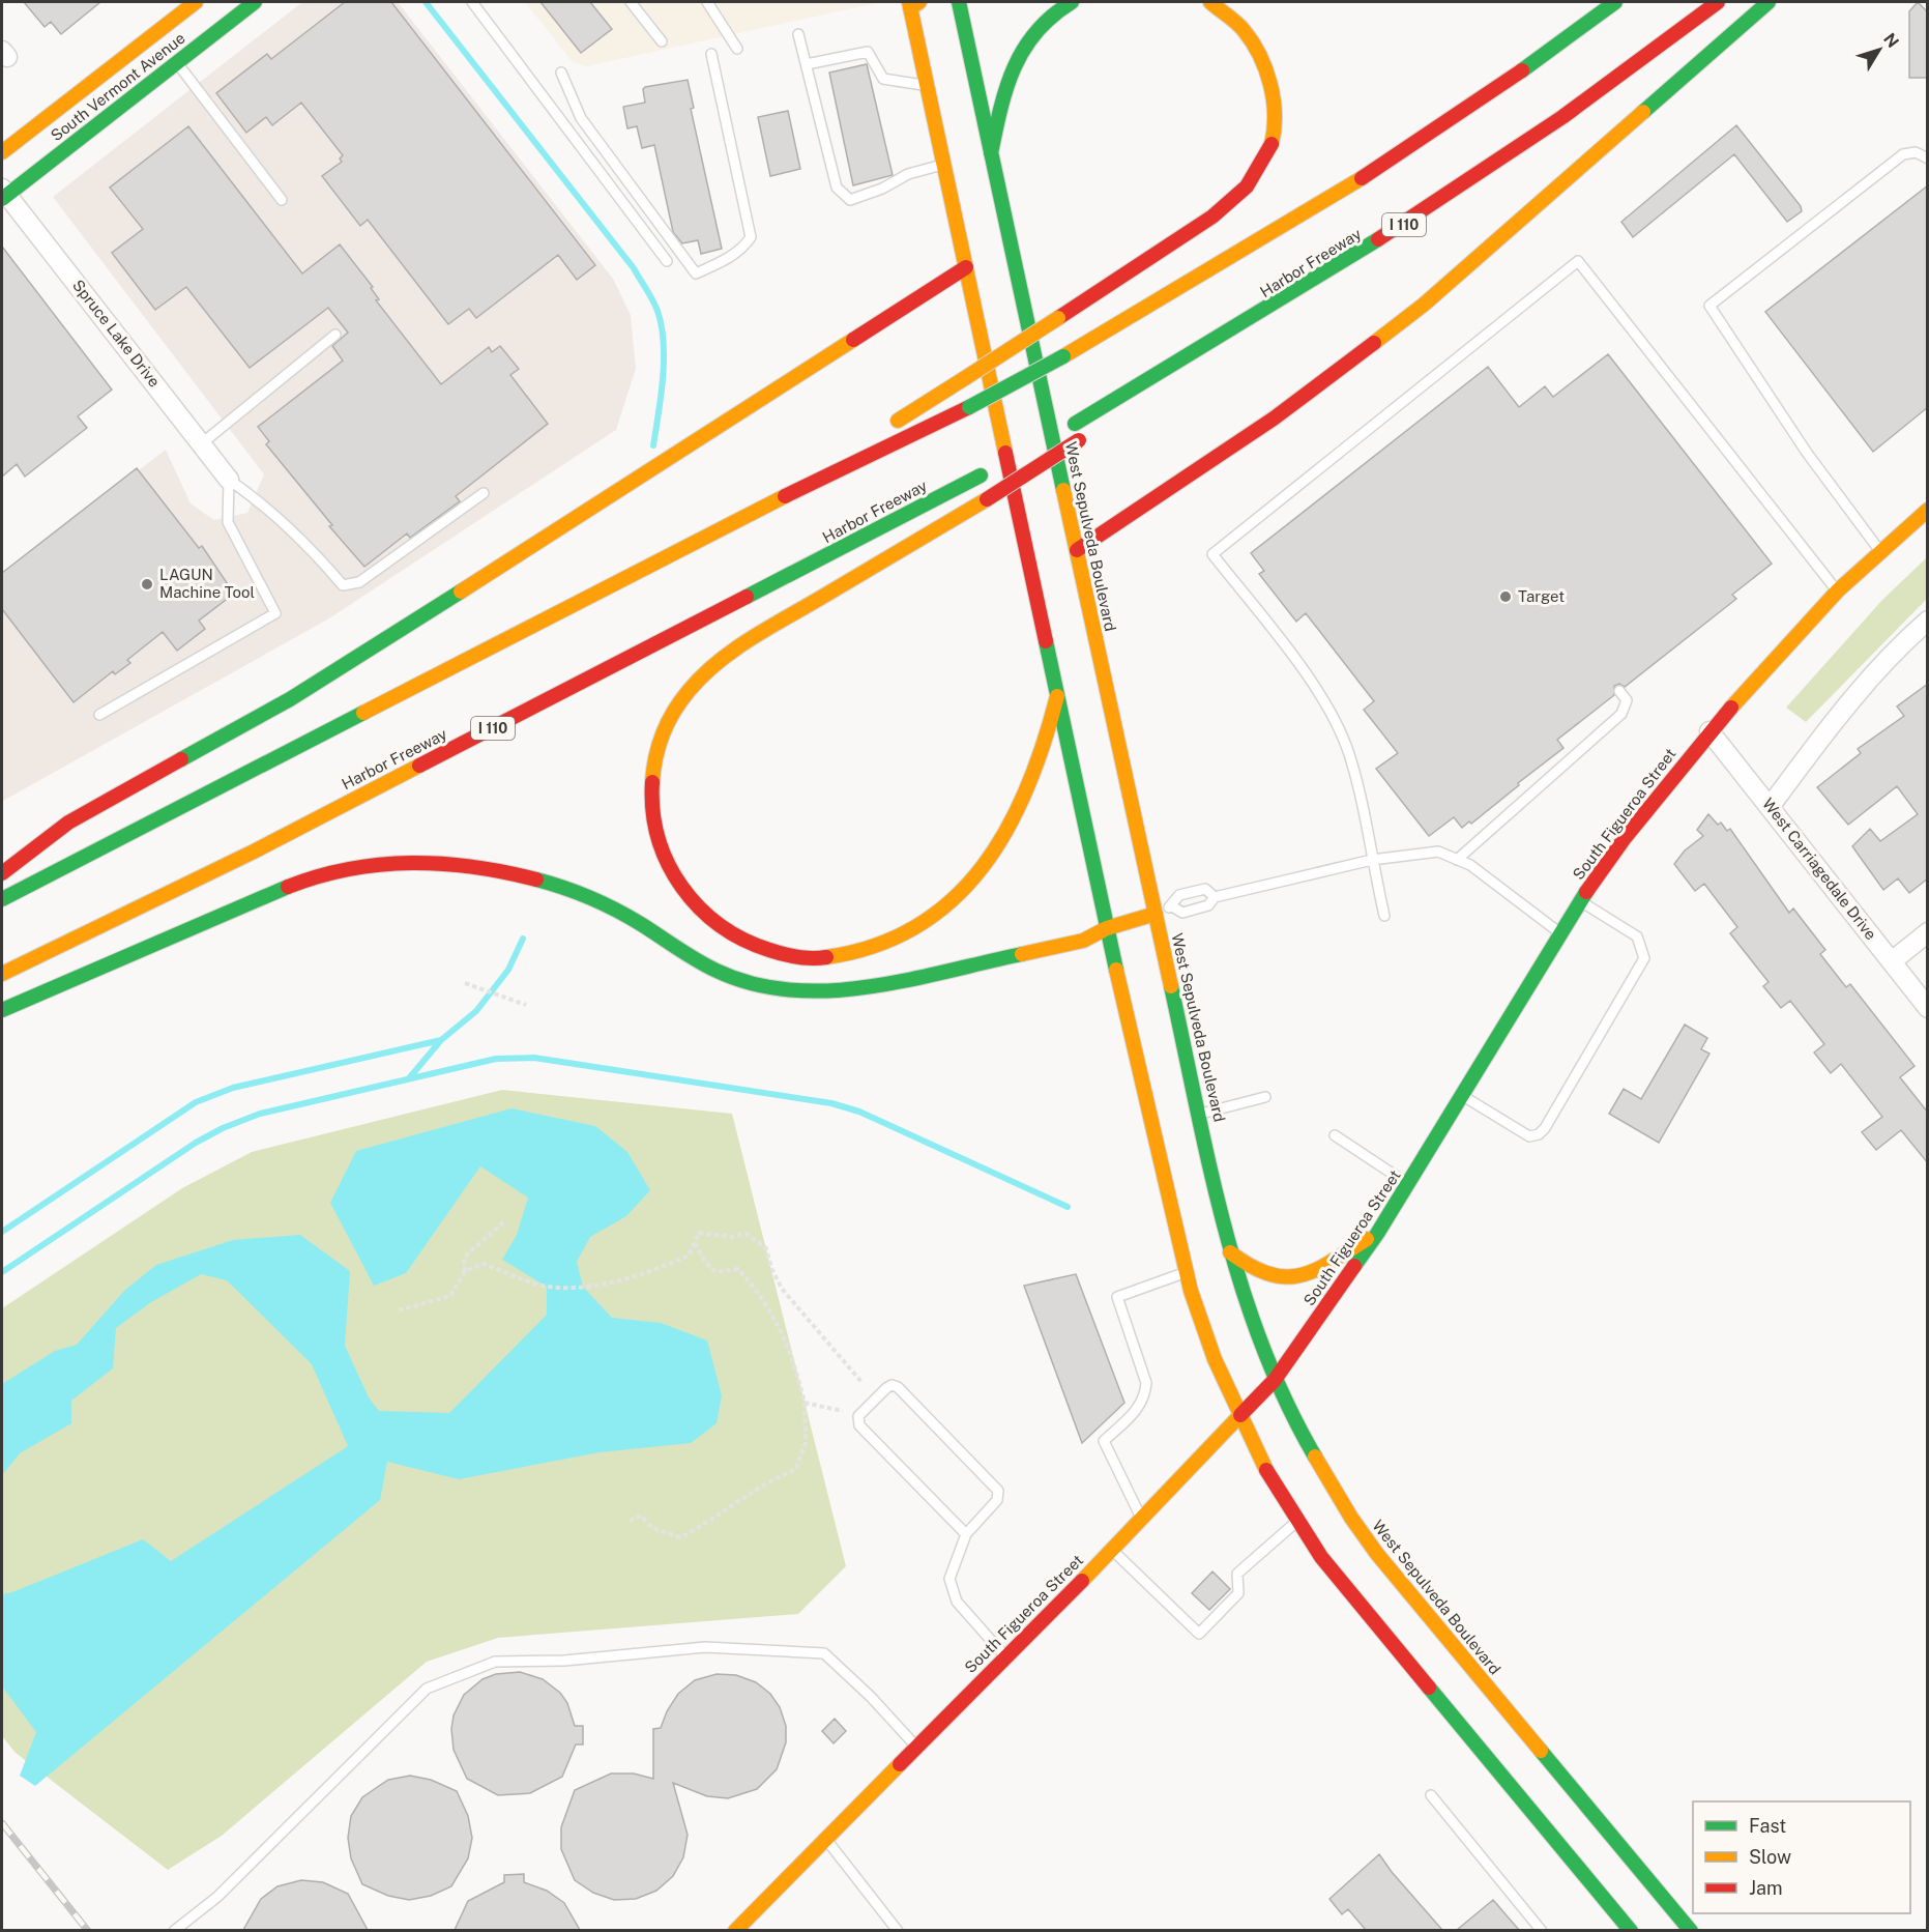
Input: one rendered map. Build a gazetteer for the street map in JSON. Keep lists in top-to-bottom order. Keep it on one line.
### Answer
{"streets":{"main road":["South Vermont Avenue","I 110","Harbor Freeway","West Sepulveda Boulevard","South Figueroa Street"],"street":["Spruce Lake Drive","West Carriagedale Drive"]},"crossings":[["South Vermont Avenue","Spruce Lake Drive"],["West Sepulveda Boulevard","South Figueroa Street"],["South Figueroa Street","West Carriagedale Drive"]],"places":["LAGUN Machine Tool","Target"],"legend":["Fast","Slow","Jam"],"north":"top right"}
